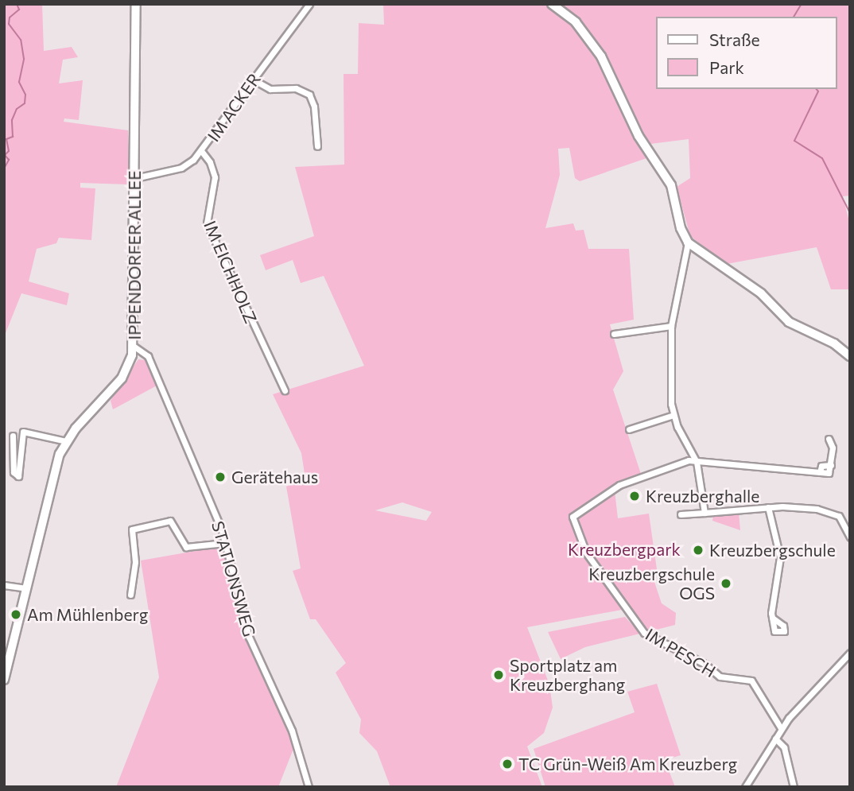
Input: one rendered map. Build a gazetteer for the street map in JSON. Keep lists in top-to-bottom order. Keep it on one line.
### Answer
{"streets":{"street":["IM ACKER","IPPENDORFER ALLEE","IM EICHHOLZ","STATIONSWEG","IM PESCH"]},"crossings":[["IM ACKER","IPPENDORFER ALLEE"],["IM ACKER","IM EICHHOLZ"],["IPPENDORFER ALLEE","STATIONSWEG"]],"parks":["Kreuzbergpark"],"places":["Gerätehaus","Kreuzberghalle","Kreuzbergschule","Kreuzbergschule OGS","Am Mühlenberg","Sportplatz am Kreuzberghang","TC Grün-Weiß Am Kreuzberg"],"legend":["Straße","Park"]}
